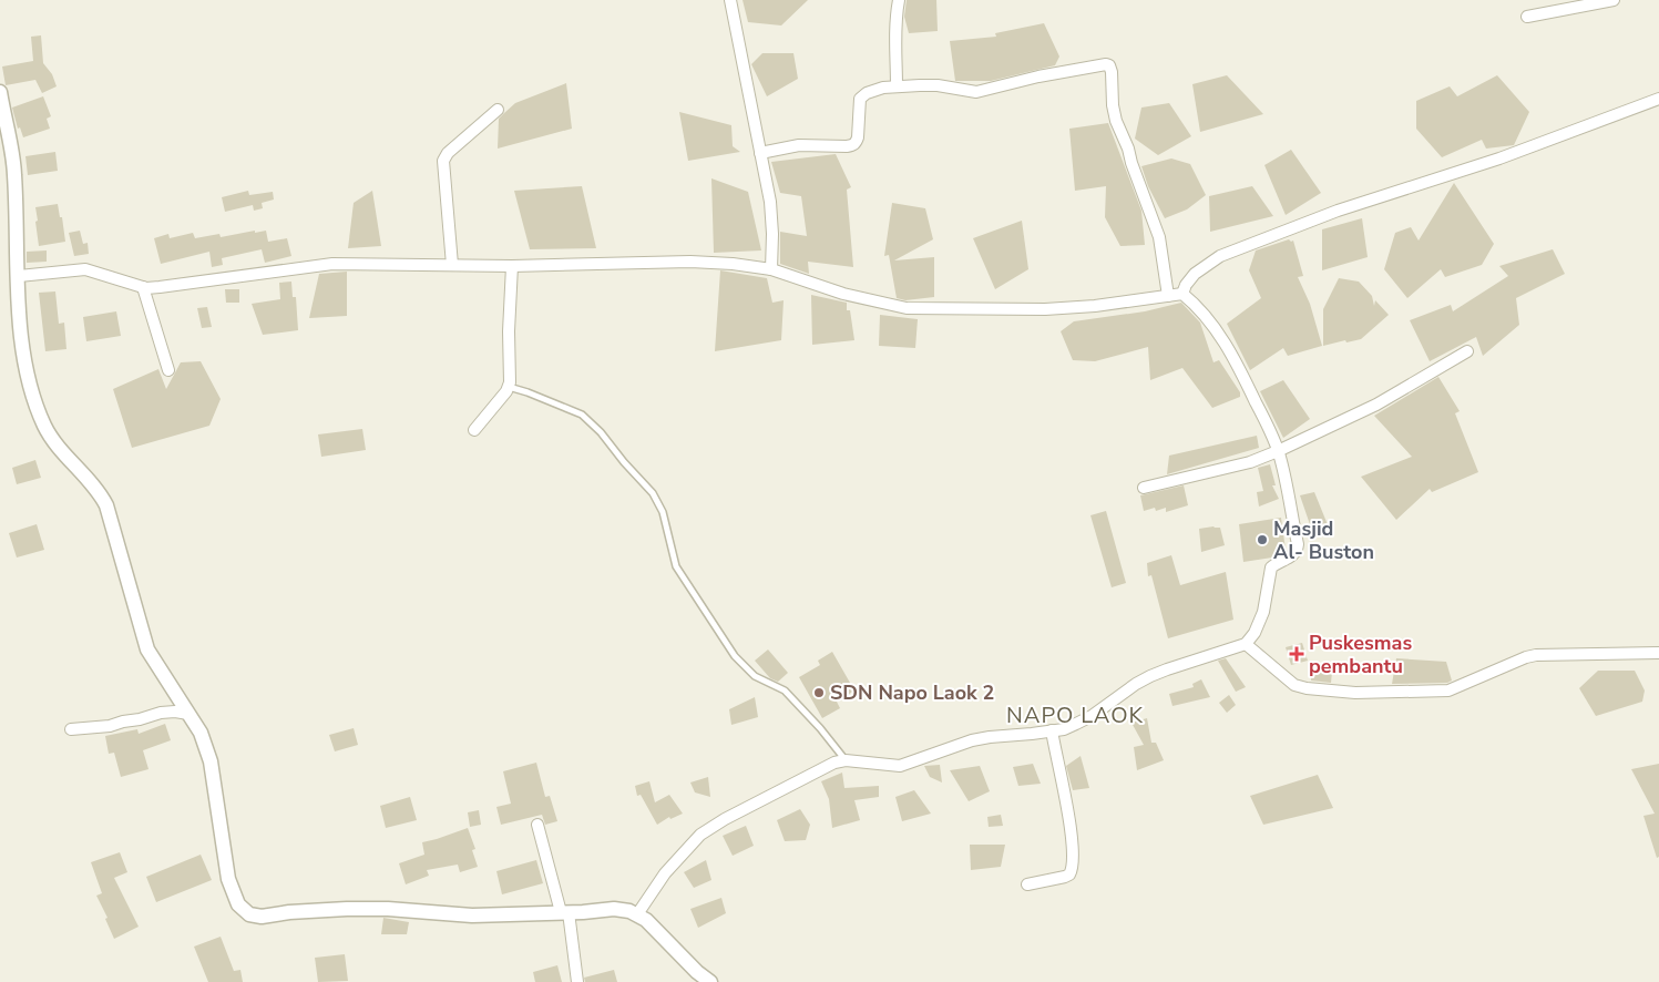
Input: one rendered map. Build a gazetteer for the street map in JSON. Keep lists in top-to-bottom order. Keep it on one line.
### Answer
{"districts":["NAPO LAOK"],"places":{"other":["Masjid Al- Buston","SDN Napo Laok 2"],"health":["Puskesmas pembantu"]}}
